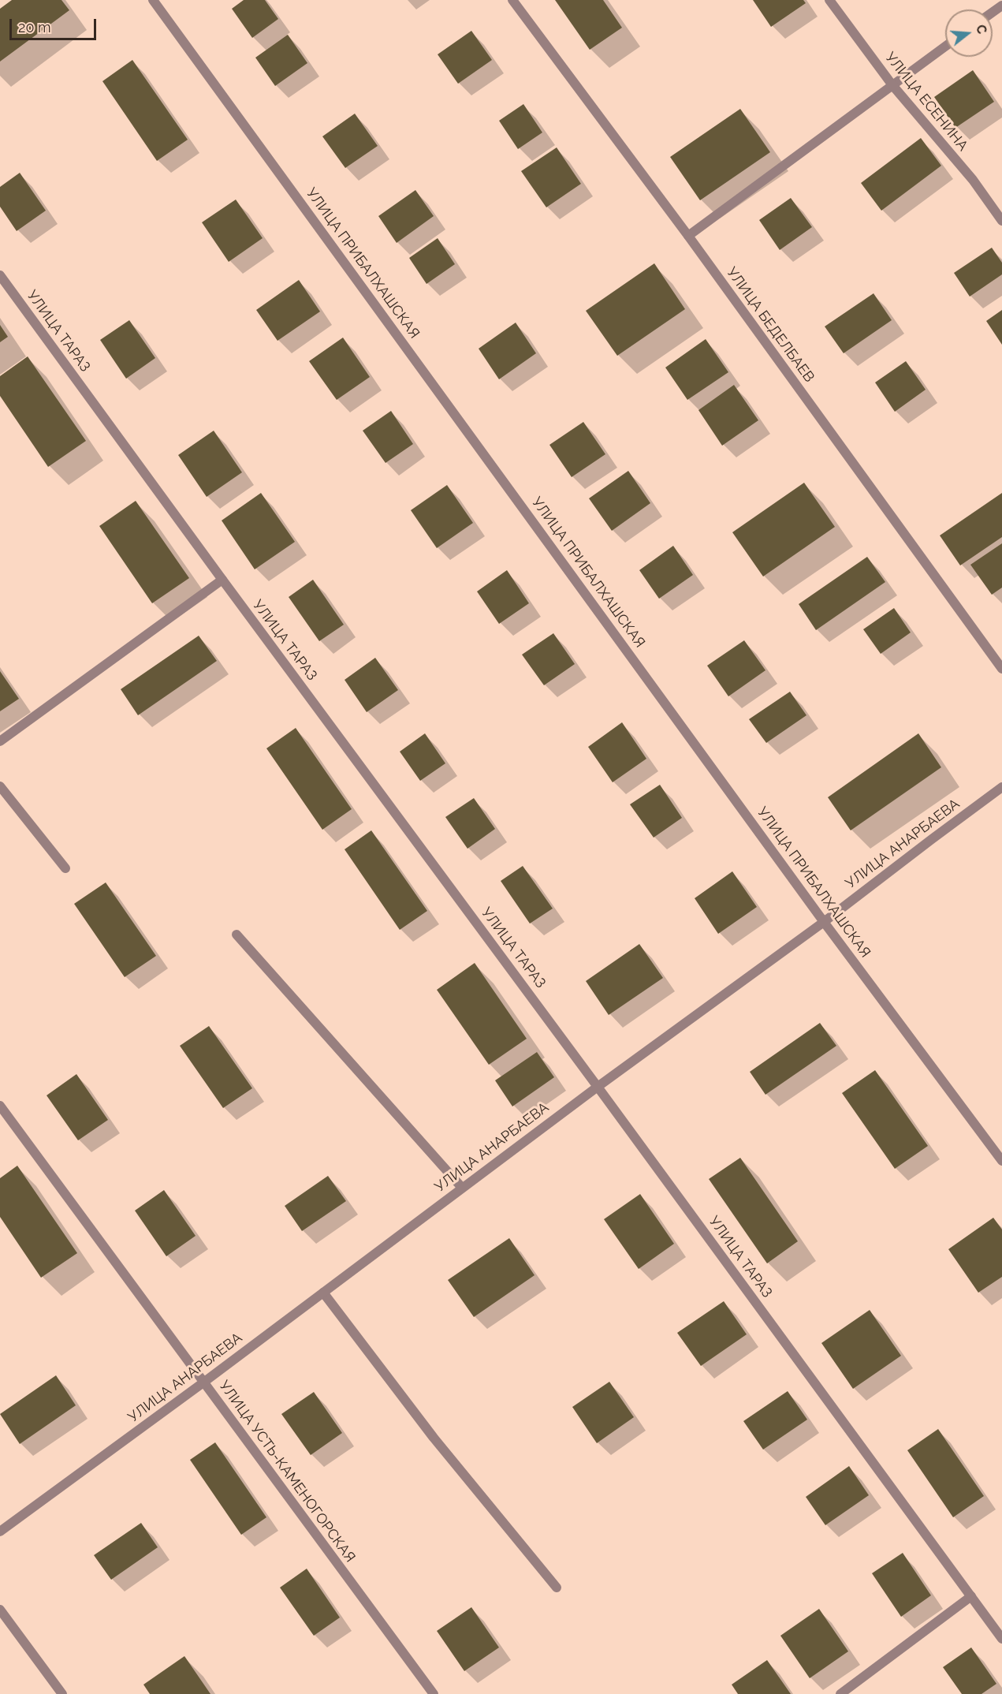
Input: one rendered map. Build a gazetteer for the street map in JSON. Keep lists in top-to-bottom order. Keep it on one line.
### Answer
{"streets":{"street":["УЛИЦА ЕСЕНИНА","УЛИЦА ПРИБАЛХАШСКАЯ","УЛИЦА БЕДЕЛБАЕВ","УЛИЦА ТАРАЗ","УЛИЦА АНАРБАЕВА","УЛИЦА УСТЬ-КАМЕНОГОРСКАЯ"]},"crossings":[["УЛИЦА ПРИБАЛХАШСКАЯ","УЛИЦА АНАРБАЕВА"],["УЛИЦА ТАРАЗ","УЛИЦА АНАРБАЕВА"],["УЛИЦА АНАРБАЕВА","УЛИЦА УСТЬ-КАМЕНОГОРСКАЯ"]],"scale_bar":"20 m","north":"right"}
